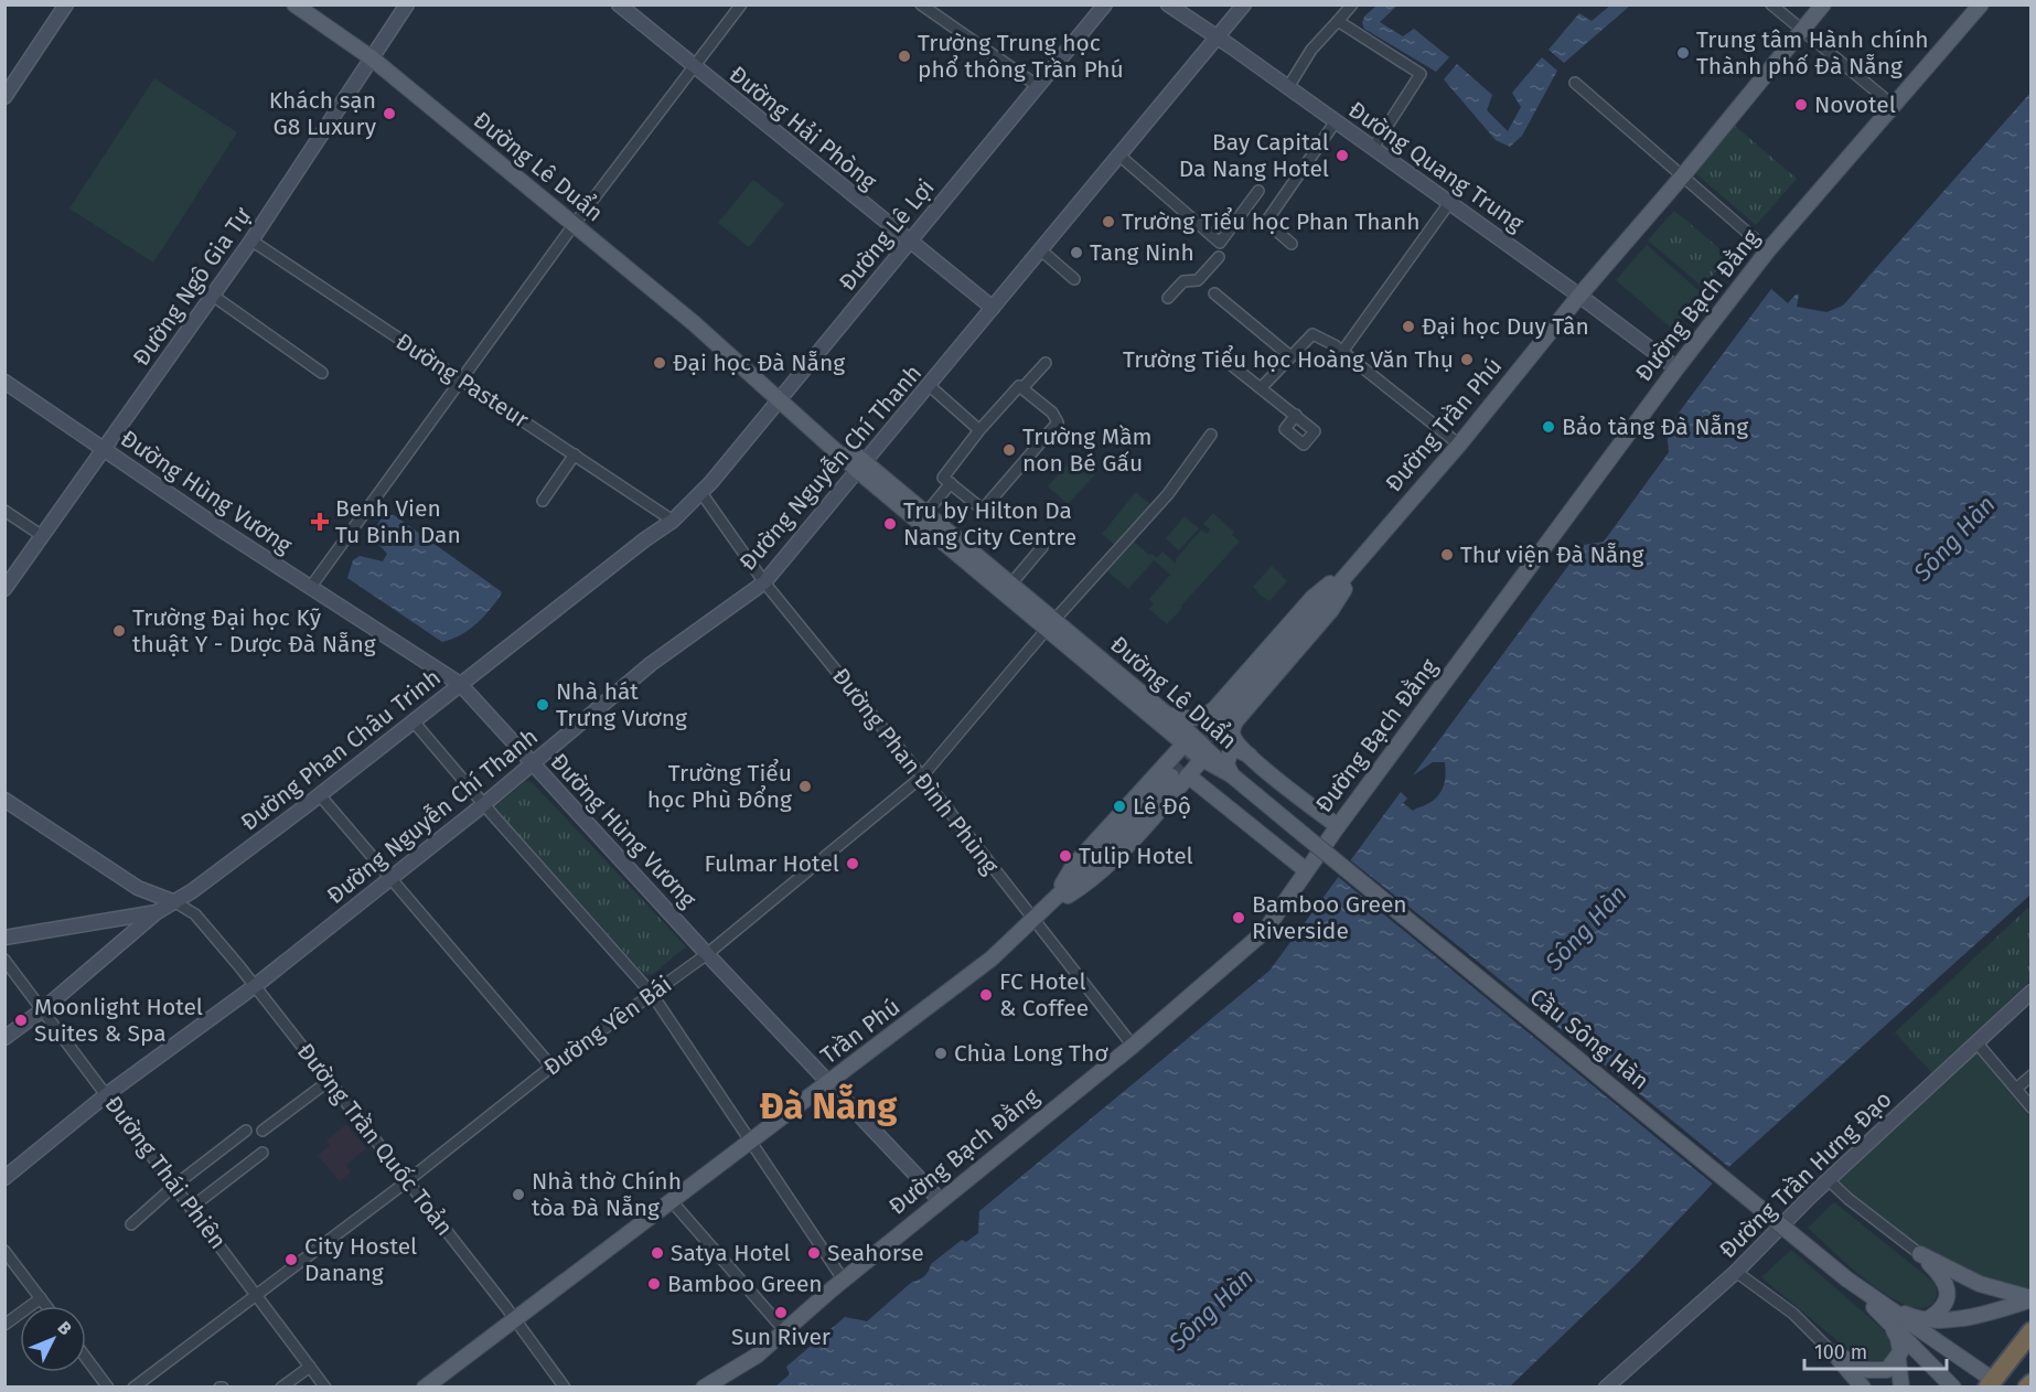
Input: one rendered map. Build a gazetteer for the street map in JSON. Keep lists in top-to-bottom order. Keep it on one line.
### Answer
{"streets":{"main road":["Đường Lê Duẩn","Đường Bạch Đằng","Đường Trần Phú","Trần Phú","Cầu Sông Hàn"],"street":["Đường Hải Phòng","Đường Quang Trung","Đường Lê Lợi","Đường Ngô Gia Tự","Đường Pasteur","Đường Nguyễn Chí Thanh","Đường Hùng Vương","Đường Phan Châu Trinh","Đường Phan Đình Phùng","Đường Yên Bái","Đường Trần Quốc Toản","Đường Thái Phiên","Đường Trần Hưng Đạo"]},"crossings":[["Đường Hải Phòng","Đường Lê Lợi"],["Đường Hải Phòng","Đường Nguyễn Chí Thanh"],["Đường Lê Duẩn","Đường Lê Lợi"],["Đường Lê Duẩn","Đường Ngô Gia Tự"],["Đường Lê Duẩn","Đường Nguyễn Chí Thanh"],["Đường Lê Duẩn","Đường Yên Bái"],["Đường Lê Duẩn","Trần Phú"],["Đường Lê Duẩn","Cầu Sông Hàn"],["Đường Quang Trung","Đường Bạch Đằng"],["Đường Quang Trung","Đường Trần Phú"],["Đường Quang Trung","Đường Nguyễn Chí Thanh"],["Đường Lê Lợi","Đường Phan Châu Trinh"],["Đường Lê Lợi","Đường Phan Đình Phùng"],["Đường Ngô Gia Tự","Đường Pasteur"],["Đường Ngô Gia Tự","Đường Hùng Vương"],["Đường Bạch Đằng","Đường Hùng Vương"],["Đường Bạch Đằng","Đường Phan Đình Phùng"],["Đường Pasteur","Đường Phan Châu Trinh"],["Đường Nguyễn Chí Thanh","Đường Hùng Vương"],["Đường Nguyễn Chí Thanh","Đường Phan Đình Phùng"],["Đường Nguyễn Chí Thanh","Đường Trần Quốc Toản"],["Đường Nguyễn Chí Thanh","Đường Thái Phiên"],["Đường Hùng Vương","Đường Phan Châu Trinh"],["Đường Hùng Vương","Đường Yên Bái"],["Đường Hùng Vương","Trần Phú"],["Đường Phan Châu Trinh","Đường Phan Đình Phùng"],["Đường Phan Châu Trinh","Đường Trần Quốc Toản"],["Đường Phan Châu Trinh","Đường Thái Phiên"],["Đường Phan Đình Phùng","Đường Yên Bái"],["Đường Phan Đình Phùng","Trần Phú"],["Đường Yên Bái","Đường Trần Quốc Toản"],["Đường Yên Bái","Đường Thái Phiên"],["Trần Phú","Đường Trần Quốc Toản"]],"districts":["Đà Nẵng"],"water":["Sông Hàn"],"places":{"other":["Trung tâm Hành chính Thành phố Đà Nẵng","Trường Trung học phổ thông Trần Phú","Novotel","Khách sạn G8 Luxury","Bay Capital Da Nang Hotel","Trường Tiểu học Phan Thanh","Tang Ninh","Đại học Duy Tân","Trường Tiểu học Hoàng Văn Thụ","Đại học Đà Nẵng","Bảo tàng Đà Nẵng","Trường Mầm non Bé Gấu","Tru by Hilton Da Nang City Centre","Thư viện Đà Nẵng","Trường Đại học Kỹ thuật Y - Dược Đà Nẵng","Nhà hát Trưng Vương","Trường Tiểu học Phù Đổng","Lê Độ","Tulip Hotel","Fulmar Hotel","Bamboo Green Riverside","FC Hotel & Coffee","Moonlight Hotel Suites & Spa","Chùa Long Thơ","Nhà thờ Chính tòa Đà Nẵng","Satya Hotel","Seahorse","City Hostel Danang","Bamboo Green","Sun River"],"health":["Benh Vien Tu Binh Dan"]},"scale_bar":"100 m","north":"top right"}
